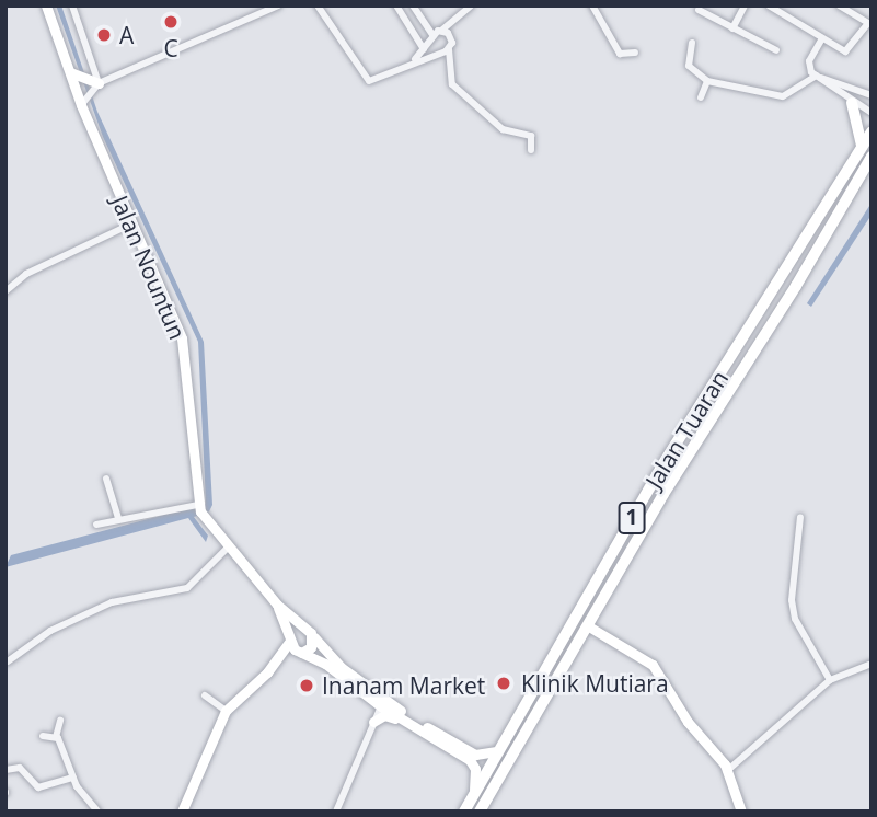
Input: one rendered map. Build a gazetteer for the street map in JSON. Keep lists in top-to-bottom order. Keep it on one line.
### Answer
{"streets":{"main road":["Jalan Tuaran","1"],"street":["Jalan Nountun"]},"crossings":[["Jalan Nountun","Jalan Tuaran"]],"places":["C","A","Klinik Mutiara","Inanam Market"]}
